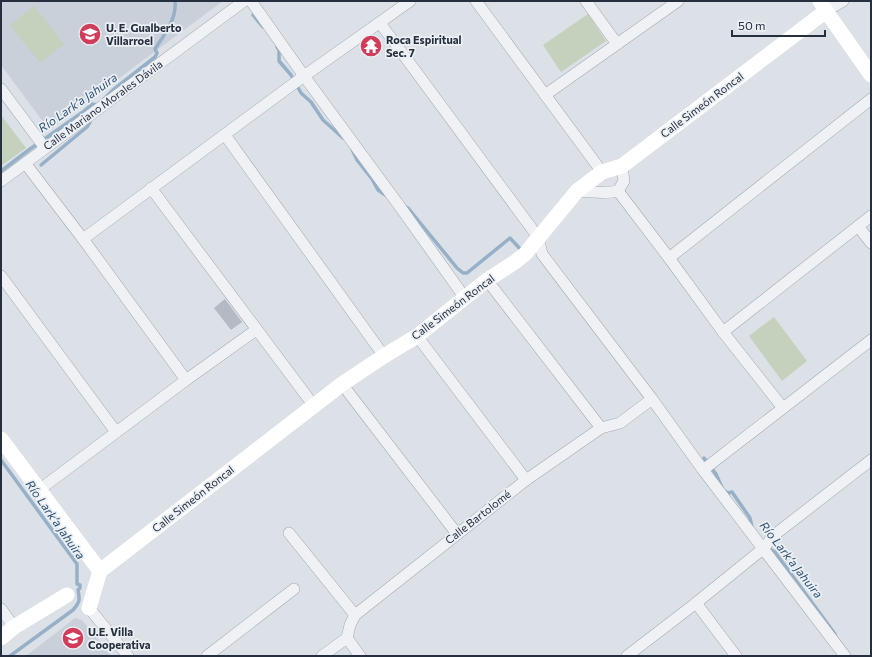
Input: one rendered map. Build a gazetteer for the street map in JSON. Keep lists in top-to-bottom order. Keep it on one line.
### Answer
{"streets":{"street":["Calle Mariano Morales Dávila","Calle Simeón Roncal","Calle Bartolomé"]},"water":["Río Lark’a Jahuira"],"places":{"school or university":["U. E. Gualberto Villarroel","U.E. Villa Cooperativa"],"temple":["Roca Espiritual Sec. 7"]},"scale_bar":"50 m"}
